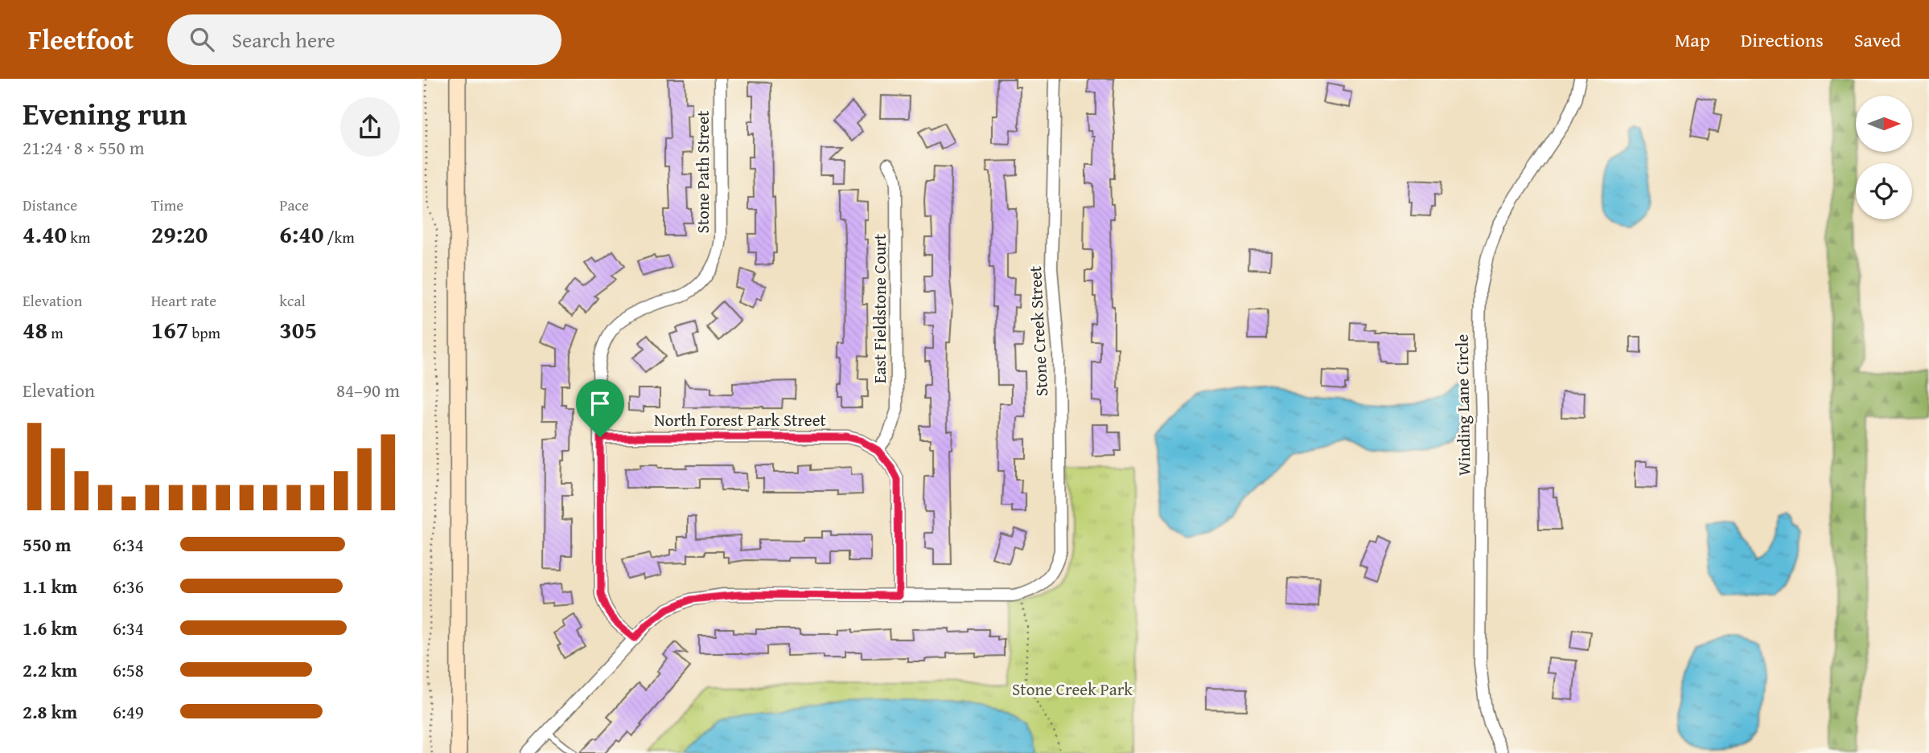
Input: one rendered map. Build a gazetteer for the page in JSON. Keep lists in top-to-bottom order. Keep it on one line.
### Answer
{"streets":{"street":["Stone Path Street","East Fieldstone Court","Stone Creek Street","Winding Lane Circle","North Forest Park Street"]},"crossings":[["Stone Path Street","North Forest Park Street"],["East Fieldstone Court","North Forest Park Street"]],"parks":["Stone Creek Park"],"north":"right","page":{"header":"Fleetfoot","search":"Search here","nav":["Map","Directions","Saved"],"heading":["Evening run","21:24 · 8 × 550 m"],"stats":[["Distance","4.40 km"],["Time","29:20"],["Pace","6:40 /km"],["Elevation","48 m"],["Heart rate","167 bpm"],["kcal","305"]],"chart":["Elevation","84–90 m"],"list":[{"name":"550 m","note":"6:34"},{"name":"1.1 km","note":"6:36"},{"name":"1.6 km","note":"6:34"},{"name":"2.2 km","note":"6:58"},{"name":"2.8 km","note":"6:49"}]}}
